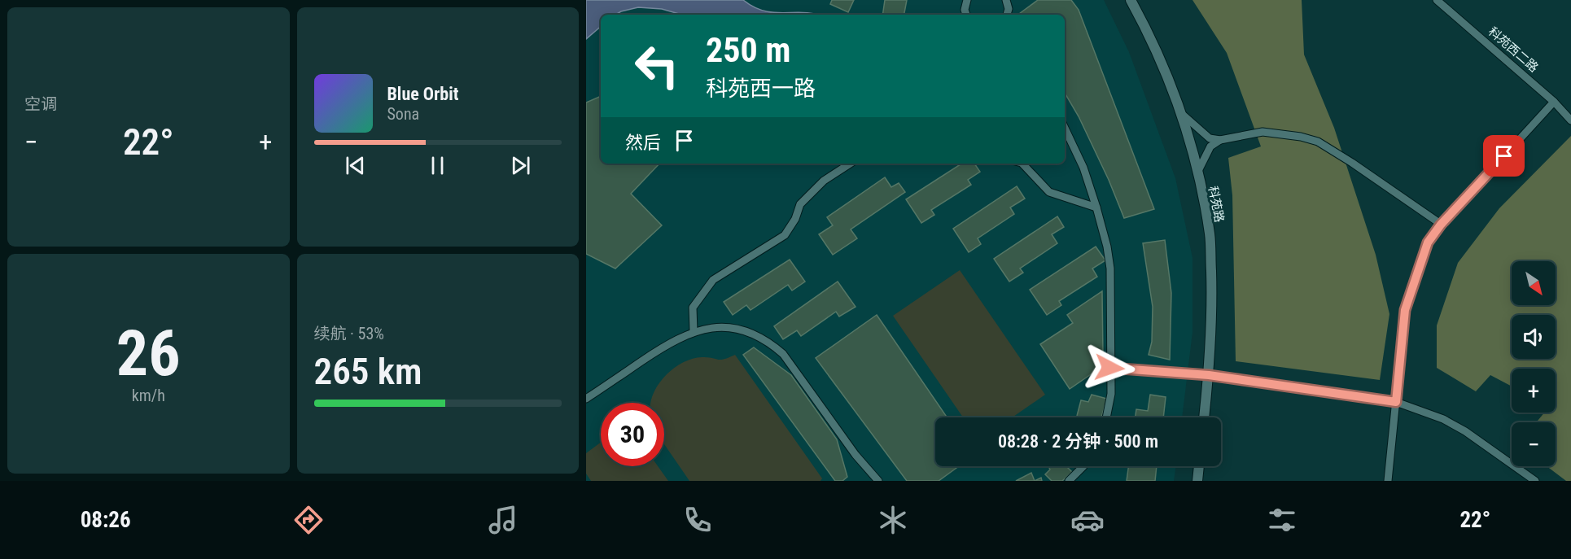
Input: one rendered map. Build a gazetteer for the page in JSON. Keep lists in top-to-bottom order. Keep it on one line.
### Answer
{"streets":{"street":["科苑西二路","科苑路"]},"north":"bottom right","page":{"tile":["空调",["26","km/h"],["续航 · 53%","265 km"]],"turn":["250 m","科苑西一路"],"song":["Blue Orbit","Sona"],"then":"然后","heat":["−","22°","+"],"map_buttons":["+","−"],"limit":"30","trip":"08:28 · 2 分钟 · 500 m","tabs":["08:26","22°"]}}
